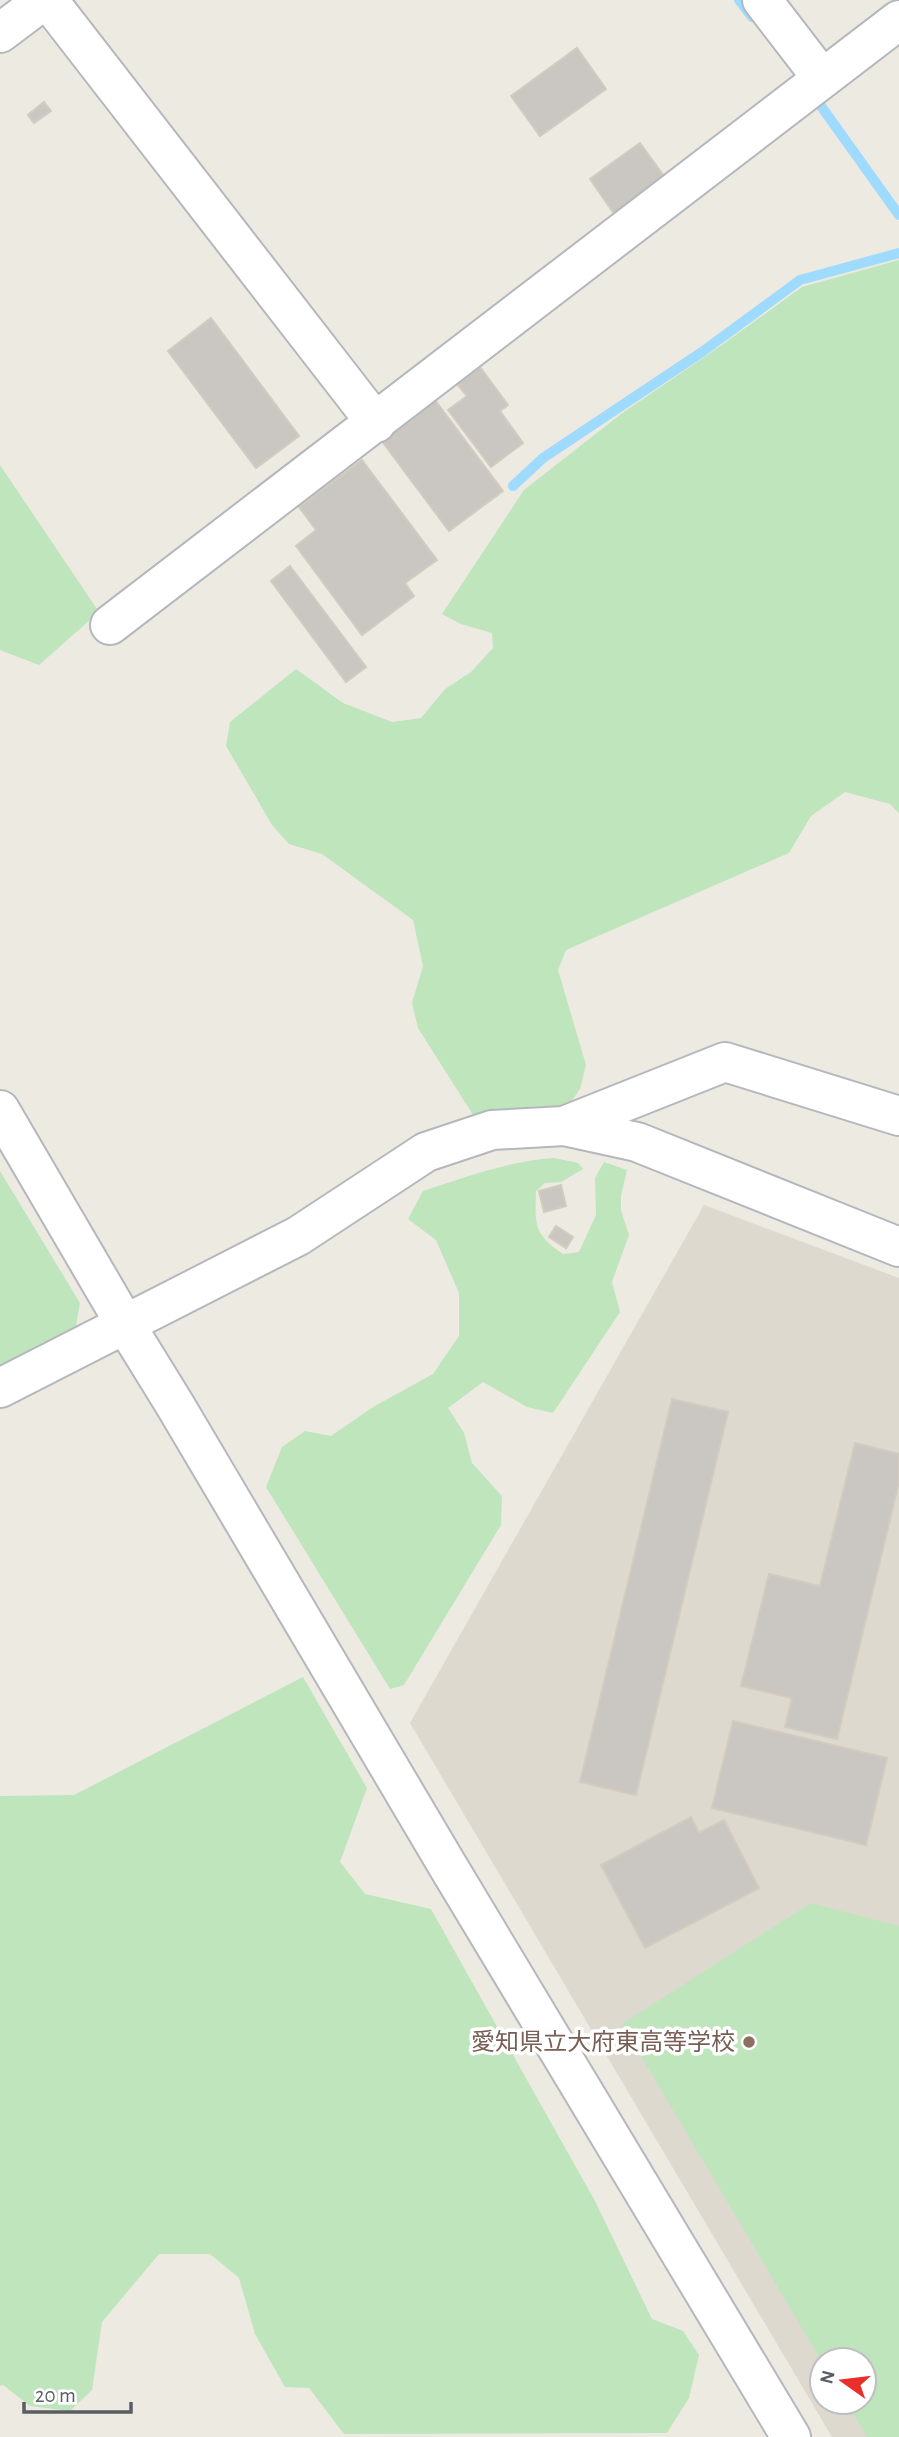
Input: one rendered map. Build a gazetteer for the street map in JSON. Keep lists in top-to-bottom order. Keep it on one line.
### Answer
{"places":["愛知県立大府東高等学校"],"scale_bar":"20 m","north":"left"}
